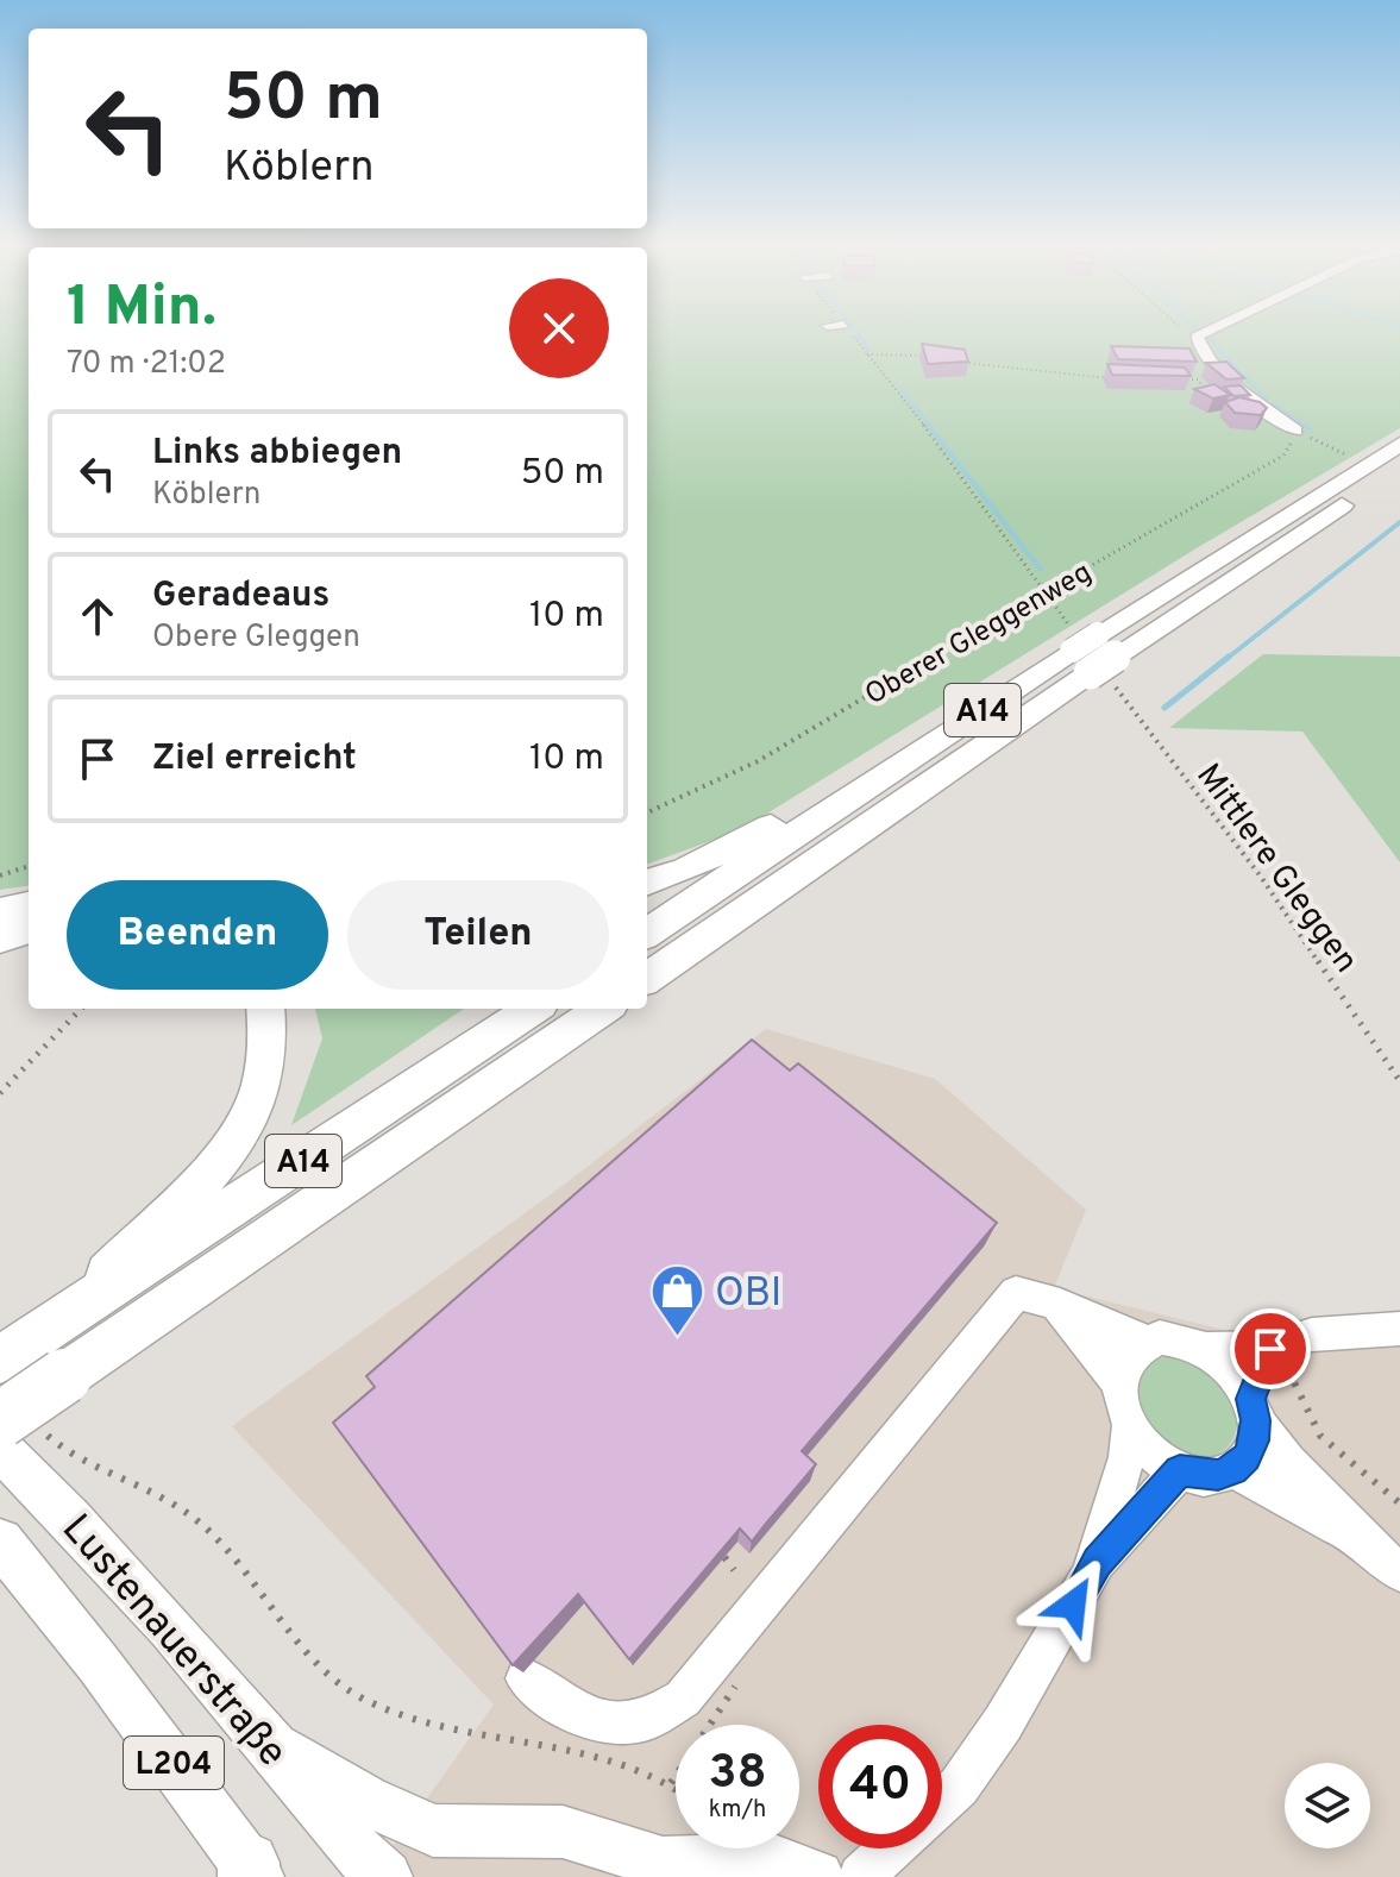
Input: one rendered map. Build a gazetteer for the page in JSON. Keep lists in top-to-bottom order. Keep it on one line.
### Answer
{"streets":{"highway":["A14"],"main road":["Lustenauerstraße","L204"],"path":["Oberer Gleggenweg","Mittlere Gleggen"]},"crossings":[["Oberer Gleggenweg","Mittlere Gleggen"],["A14","Mittlere Gleggen"],["A14","Lustenauerstraße"]],"places":{"shop":["OBI"]},"page":{"turn":["50 m","Köblern"],"heading":["1 Min.","70 m · 21:02"],"list":[{"name":"Links abbiegen","note":"Köblern","value":"50 m"},{"name":"Geradeaus","note":"Obere Gleggen","value":"10 m"},{"name":"Ziel erreicht","value":"10 m"}],"buttons":["Beenden","Teilen"],"speed":"38 km/h","limit":"40"}}
